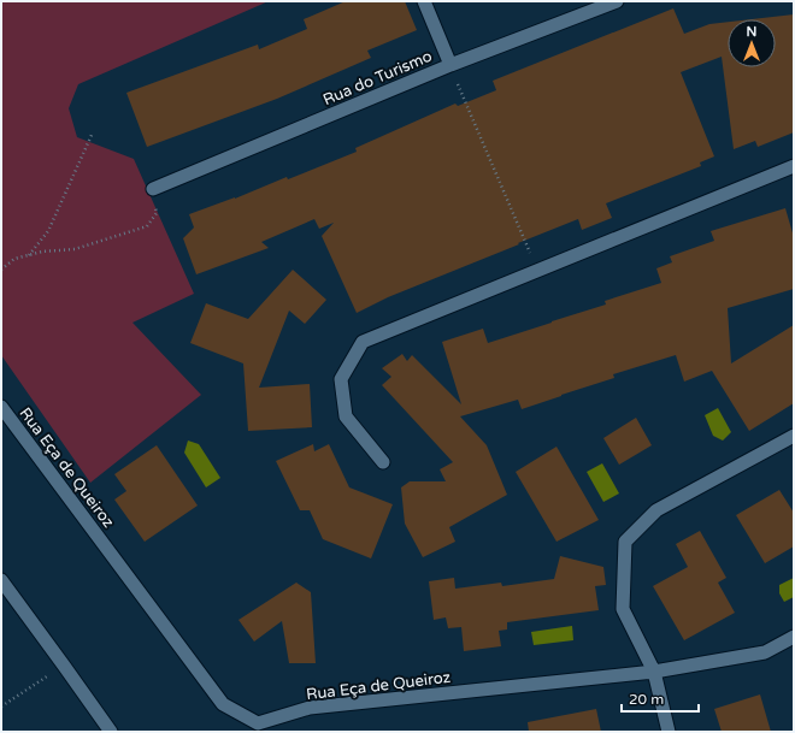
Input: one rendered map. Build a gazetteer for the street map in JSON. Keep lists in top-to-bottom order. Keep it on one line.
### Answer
{"streets":{"street":["Rua do Turismo","Rua Eça de Queiroz"]},"scale_bar":"20 m","north":"top"}
